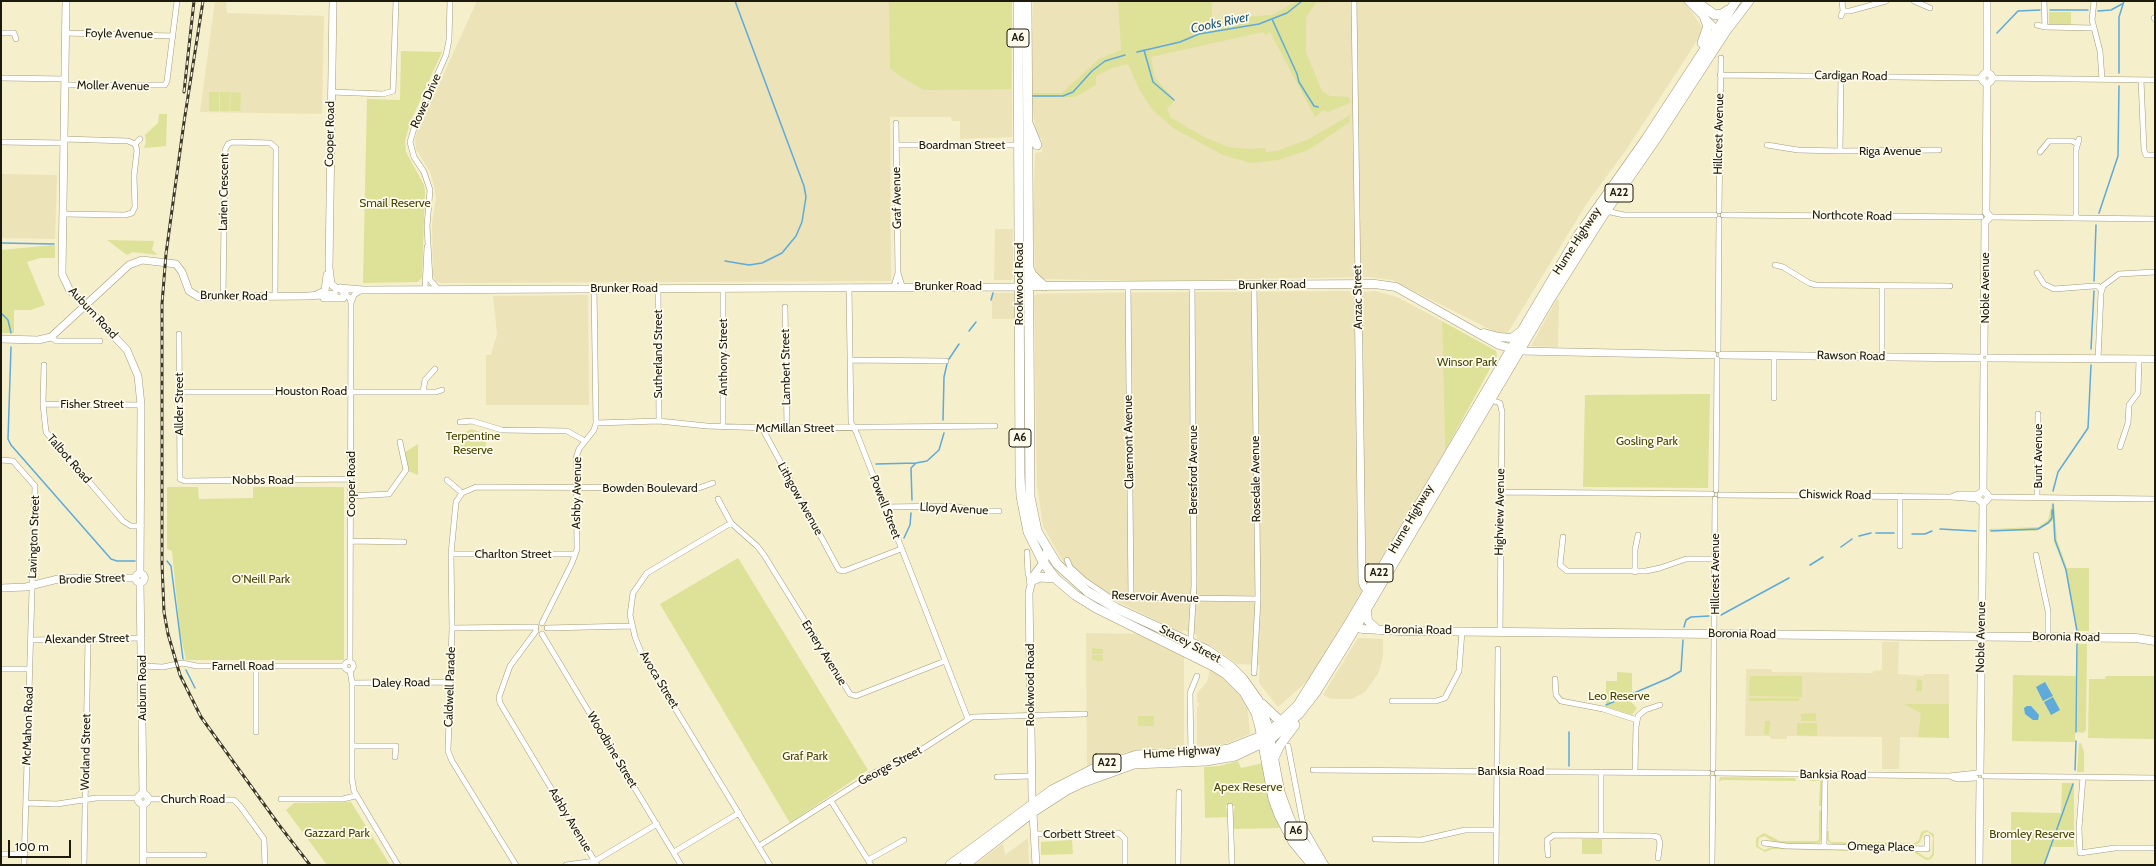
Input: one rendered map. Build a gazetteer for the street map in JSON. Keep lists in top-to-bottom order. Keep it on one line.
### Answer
{"streets":{"highway":["A6","A22","Hume Highway","Rookwood Road","Stacey Street"],"main road":["Cooper Road","Brunker Road","Noble Avenue","Anzac Street","Auburn Road","Rawson Road","Brodie Street","Boronia Road"],"street":["Foyle Avenue","Cardigan Road","Moller Avenue","Rowe Drive","Hillcrest Avenue","Boardman Street","Riga Avenue","Larien Crescent","Graf Avenue","Northcote Road","Sutherland Street","Anthony Street","Lambert Street","Houston Road","Fisher Street","Allder Street","McMillan Street","Claremont Avenue","Bunt Avenue","Talbot Road","Beresford Avenue","Rosedale Avenue","Nobbs Road","Bowden Boulevard","Ashby Avenue","Chiswick Road","Lithgow Avenue","Powell Street","Lloyd Avenue","Highview Avenue","Lavington Street","Charlton Street","Reservoir Avenue","Alexander Street","Emery Avenue","Farnell Road","Avoca Street","Daley Road","Caldwell Parade","McMahon Road","Woodbine Street","Worland Street","George Street","Banksia Road","Church Road","Corbett Street","Omega Place"]},"crossings":[["Foyle Avenue","Moller Avenue"],["Foyle Avenue","Auburn Road"],["Cardigan Road","Hillcrest Avenue"],["Cardigan Road","Noble Avenue"],["Moller Avenue","Auburn Road"],["Rowe Drive","Brunker Road"],["Cooper Road","Houston Road"],["Cooper Road","Nobbs Road"],["Hillcrest Avenue","Northcote Road"],["Hillcrest Avenue","Rawson Road"],["Hillcrest Avenue","Chiswick Road"],["Hillcrest Avenue","Boronia Road"],["Boardman Street","Graf Avenue"],["Boardman Street","Rookwood Road"],["Larien Crescent","Brunker Road"],["Graf Avenue","Brunker Road"],["Northcote Road","Noble Avenue"],["Hume Highway","Rookwood Road"],["Hume Highway","Brunker Road"],["Hume Highway","Anzac Street"],["Hume Highway","Rawson Road"],["Hume Highway","Highview Avenue"],["Hume Highway","Boronia Road"],["Hume Highway","Stacey Street"],["Rookwood Road","Brunker Road"],["Rookwood Road","Stacey Street"],["Rookwood Road","George Street"],["Rookwood Road","Corbett Street"],["Brunker Road","Anzac Street"],["Brunker Road","Auburn Road"],["Brunker Road","Sutherland Street"],["Brunker Road","Rawson Road"],["Brunker Road","Anthony Street"],["Brunker Road","Claremont Avenue"],["Brunker Road","Beresford Avenue"],["Brunker Road","Rosedale Avenue"],["Brunker Road","Powell Street"],["Noble Avenue","Rawson Road"],["Noble Avenue","Chiswick Road"],["Noble Avenue","Boronia Road"],["Noble Avenue","Banksia Road"],["Auburn Road","Fisher Street"],["Auburn Road","Talbot Road"],["Auburn Road","Brodie Street"],["Auburn Road","Alexander Street"],["Auburn Road","Farnell Road"],["Auburn Road","Church Road"],["Sutherland Street","McMillan Street"],["Anthony Street","McMillan Street"],["Lambert Street","McMillan Street"],["Houston Road","Allder Street"],["Fisher Street","Talbot Road"],["Allder Street","Nobbs Road"],["McMillan Street","Ashby Avenue"],["McMillan Street","Lithgow Avenue"],["McMillan Street","Powell Street"],["Claremont Avenue","Reservoir Avenue"],["Bunt Avenue","Chiswick Road"],["Beresford Avenue","Reservoir Avenue"],["Beresford Avenue","Stacey Street"],["Rosedale Avenue","Reservoir Avenue"],["Bowden Boulevard","Ashby Avenue"],["Bowden Boulevard","Caldwell Parade"],["Ashby Avenue","Charlton Street"],["Lithgow Avenue","Powell Street"],["Powell Street","Lloyd Avenue"],["Powell Street","Emery Avenue"],["Powell Street","George Street"],["Highview Avenue","Boronia Road"],["Lavington Street","Brodie Street"],["Lavington Street","McMahon Road"],["Charlton Street","Caldwell Parade"],["Brodie Street","McMahon Road"],["Alexander Street","McMahon Road"],["Alexander Street","Worland Street"],["Emery Avenue","Avoca Street"],["Avoca Street","George Street"],["Daley Road","Caldwell Parade"],["McMahon Road","Church Road"],["Worland Street","Church Road"]],"water":["Cooks River"],"parks":["Smail Reserve","Winsor Park","Terpentine Reserve","Gosling Park","O'Neill Park","Leo Reserve","Graf Park","Apex Reserve","Gazzard Park","Bromley Reserve"],"scale_bar":"100 m"}
